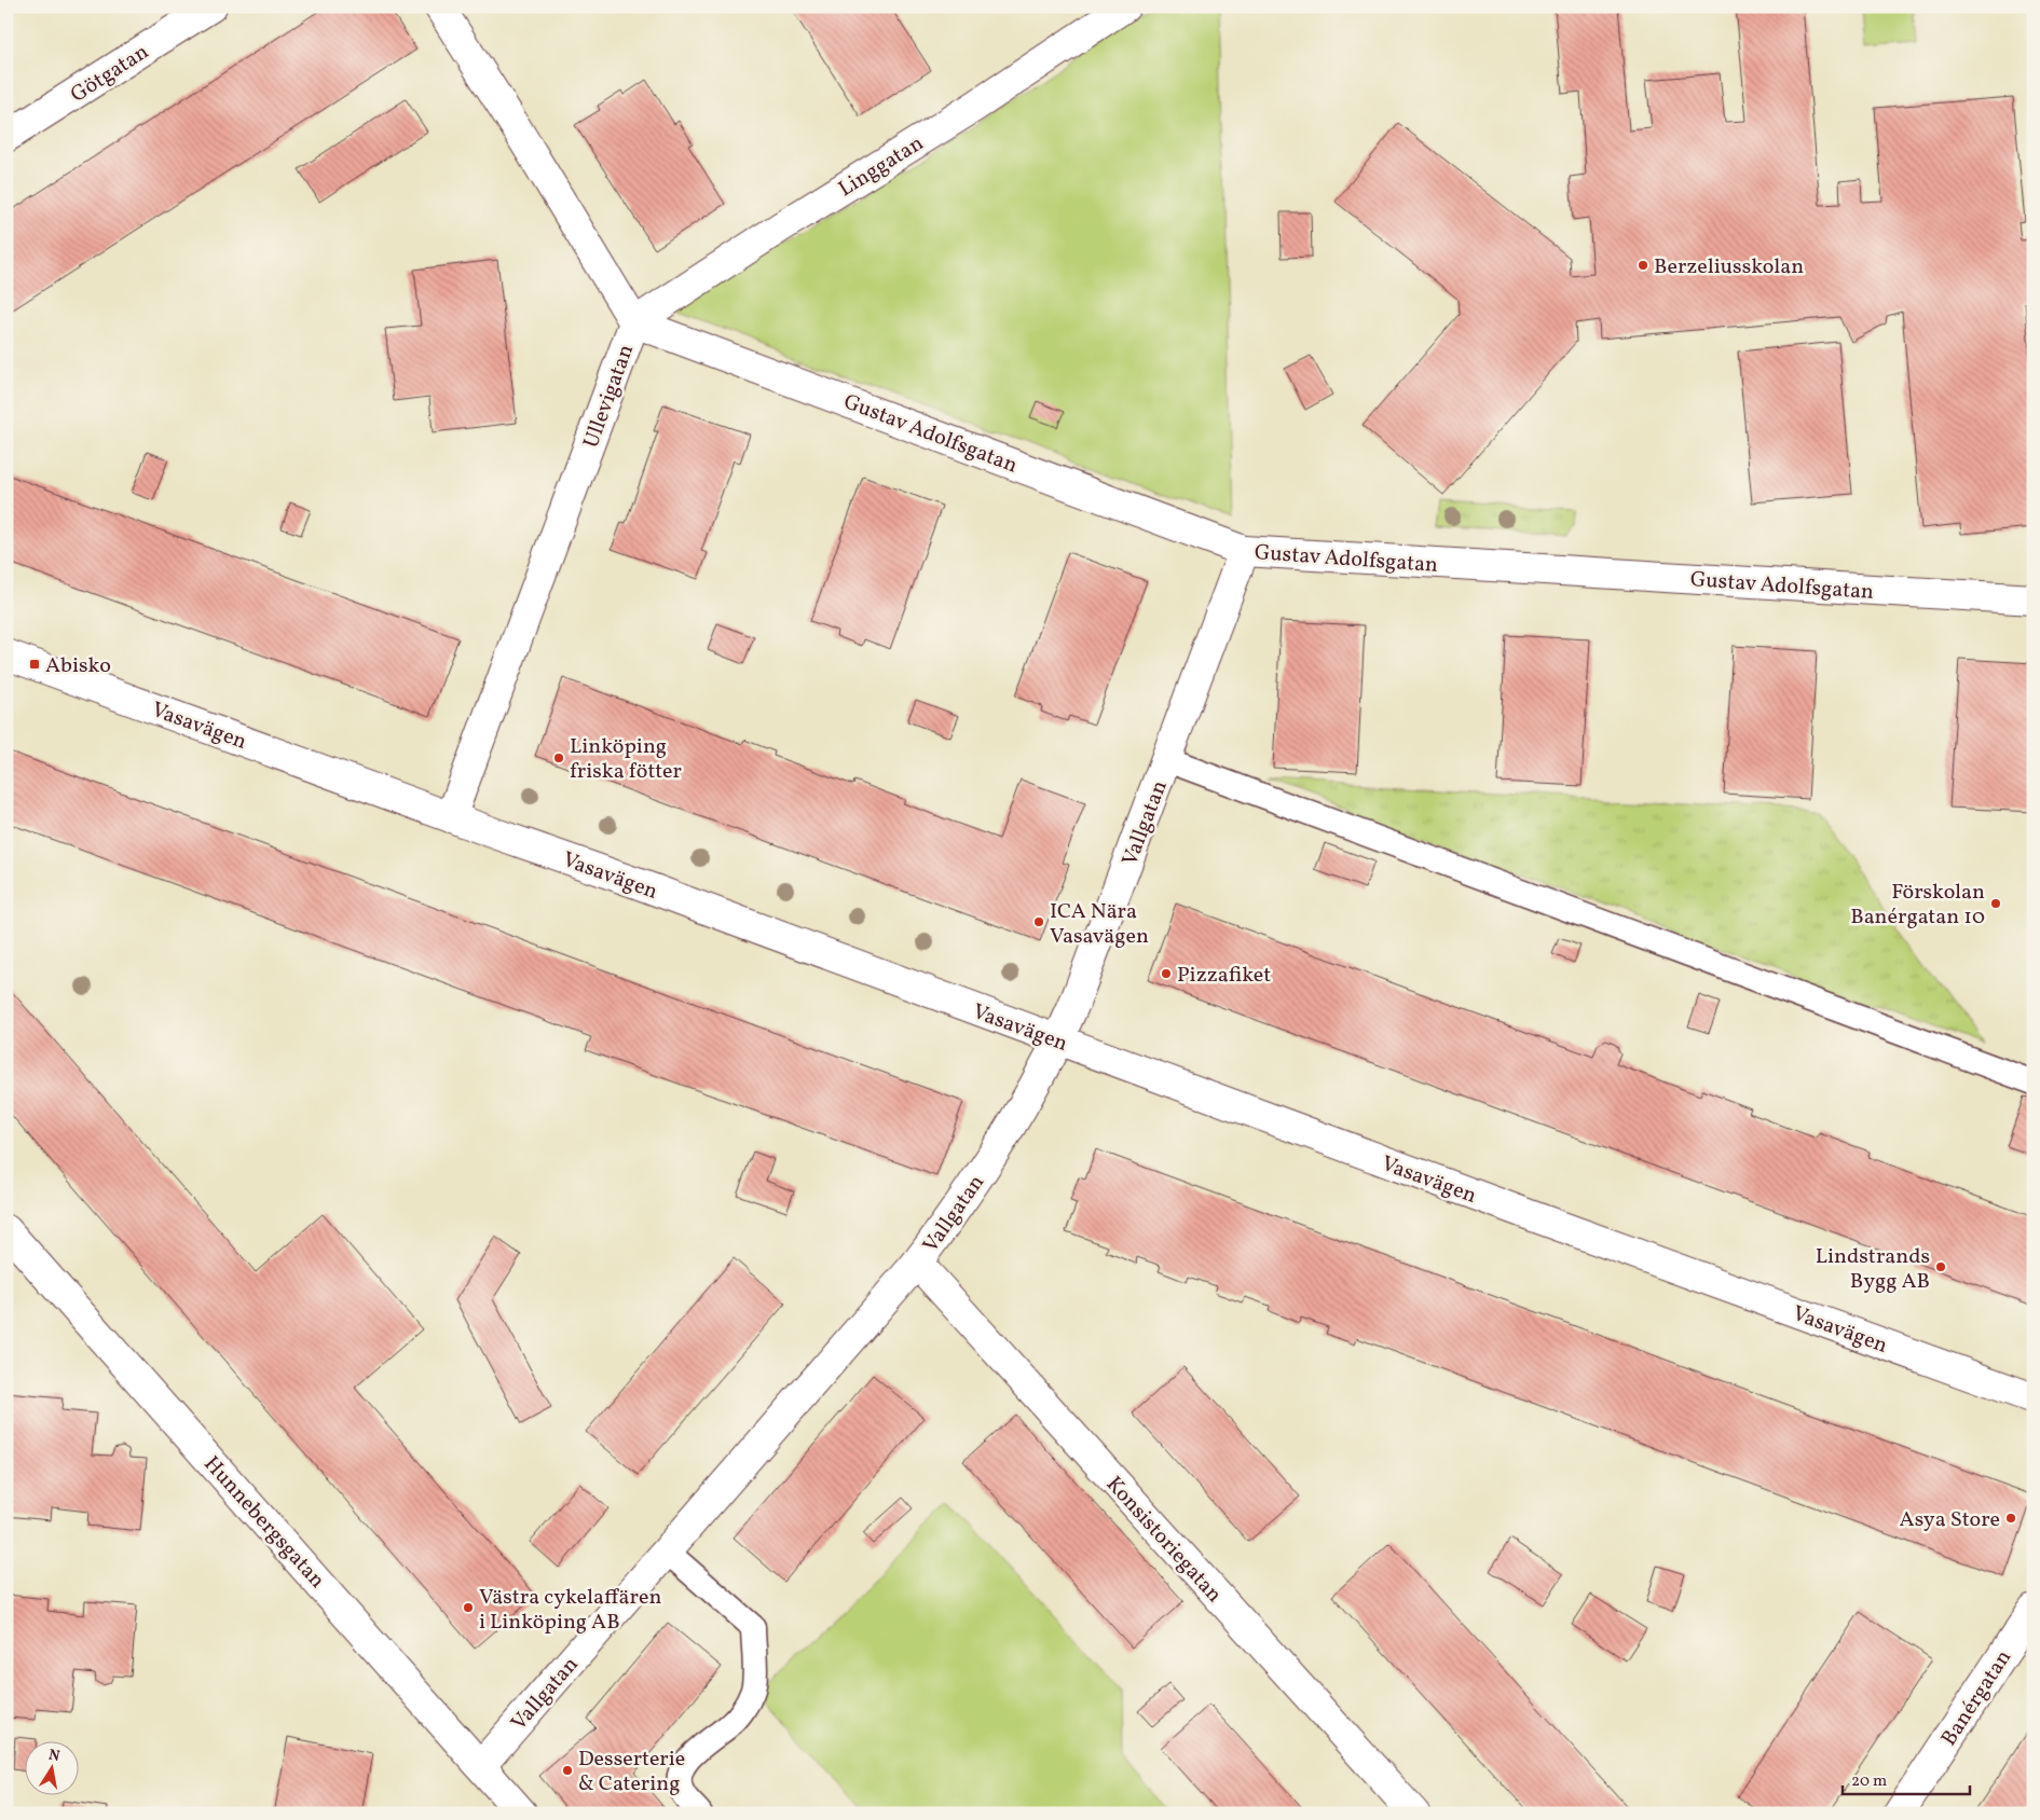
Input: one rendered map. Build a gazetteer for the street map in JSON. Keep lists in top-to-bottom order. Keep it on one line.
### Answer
{"streets":{"street":["Götgatan","Linggatan","Ullevigatan","Gustav Adolfsgatan","Vasavägen","Vallgatan","Hunnebergsgatan","Konsistoriegatan","Banérgatan"]},"crossings":[["Linggatan","Ullevigatan"],["Linggatan","Gustav Adolfsgatan"],["Ullevigatan","Gustav Adolfsgatan"],["Ullevigatan","Vasavägen"],["Gustav Adolfsgatan","Vallgatan"],["Vasavägen","Vallgatan"],["Vallgatan","Hunnebergsgatan"],["Vallgatan","Konsistoriegatan"]],"places":{"other":["Berzeliusskolan","Linköping friska fötter","Förskolan Banérgatan 10","ICA Nära Vasavägen","Pizzafiket","Lindstrands Bygg AB","Asya Store","Västra cykelaffären i Linköping AB","Desserterie & Catering"],"transit":["Abisko"]},"scale_bar":"20 m","north":"top"}
